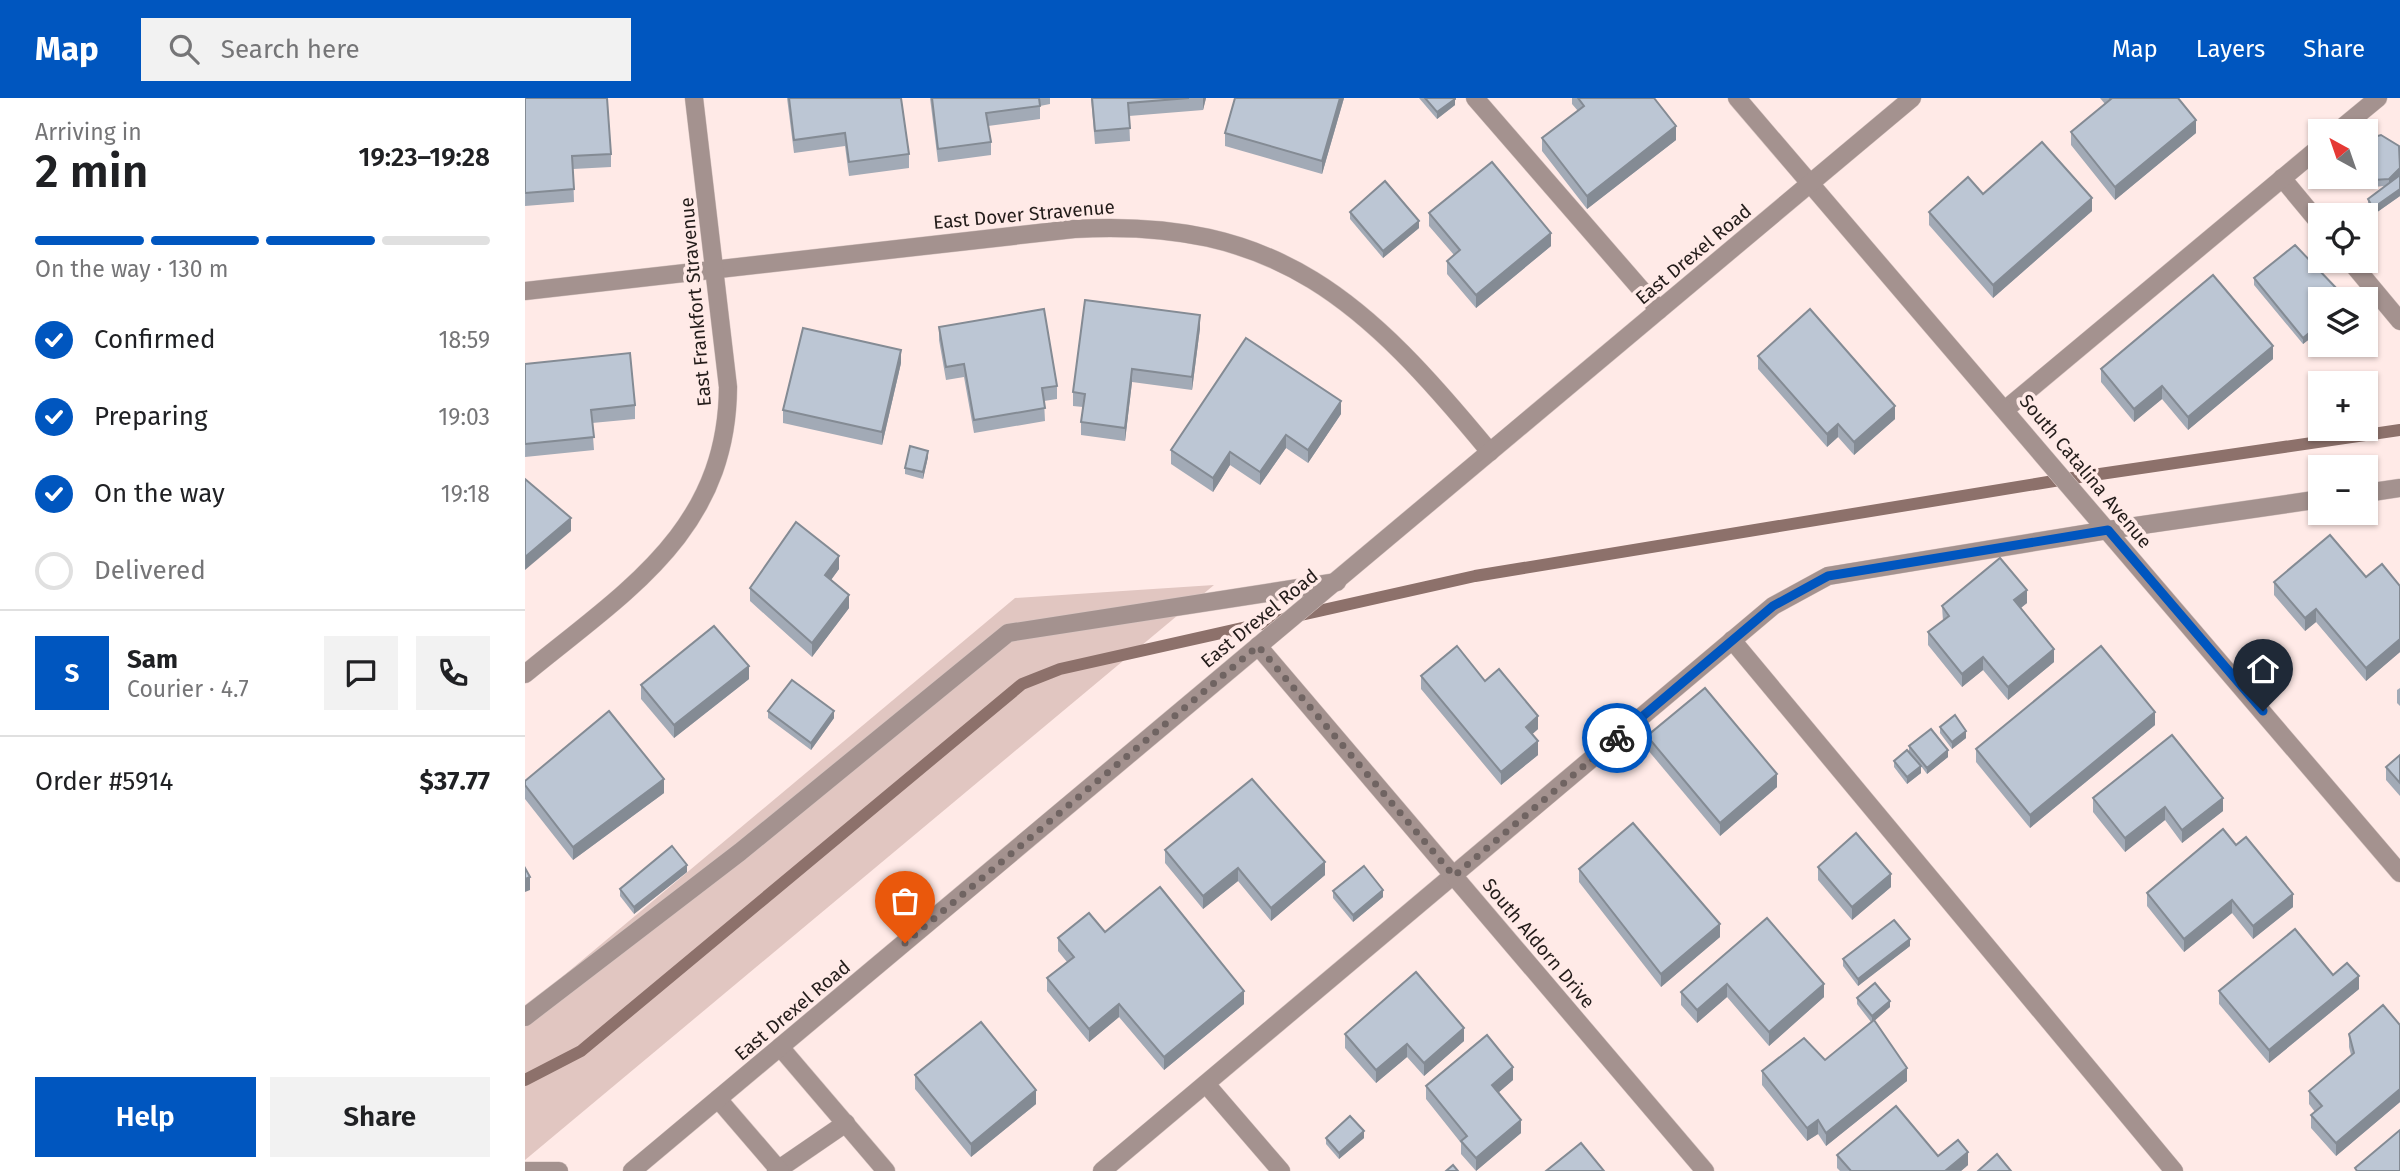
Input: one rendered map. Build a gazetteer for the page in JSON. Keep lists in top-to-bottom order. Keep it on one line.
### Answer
{"streets":{"street":["East Dover Stravenue","East Drexel Road","East Frankfort Stravenue","South Catalina Avenue","South Aldorn Drive"]},"crossings":[["East Dover Stravenue","East Drexel Road"],["East Dover Stravenue","East Frankfort Stravenue"],["East Drexel Road","South Catalina Avenue"],["East Drexel Road","South Aldorn Drive"]],"north":"top left","page":{"header":"Map","search":"Search here","nav":["Map","Layers","Share"],"heading":["2 min","Arriving in","19:23–19:28"],"panel":["Sam","Courier · 4.7","Order #5914","$37.77"],"map_buttons":["+","−"],"bar":"On the way · 130 m","list":[["Confirmed","18:59"],["Preparing","19:03"],["On the way","19:18"],"Delivered"],"round":"S","buttons":["Help","Share"]}}
